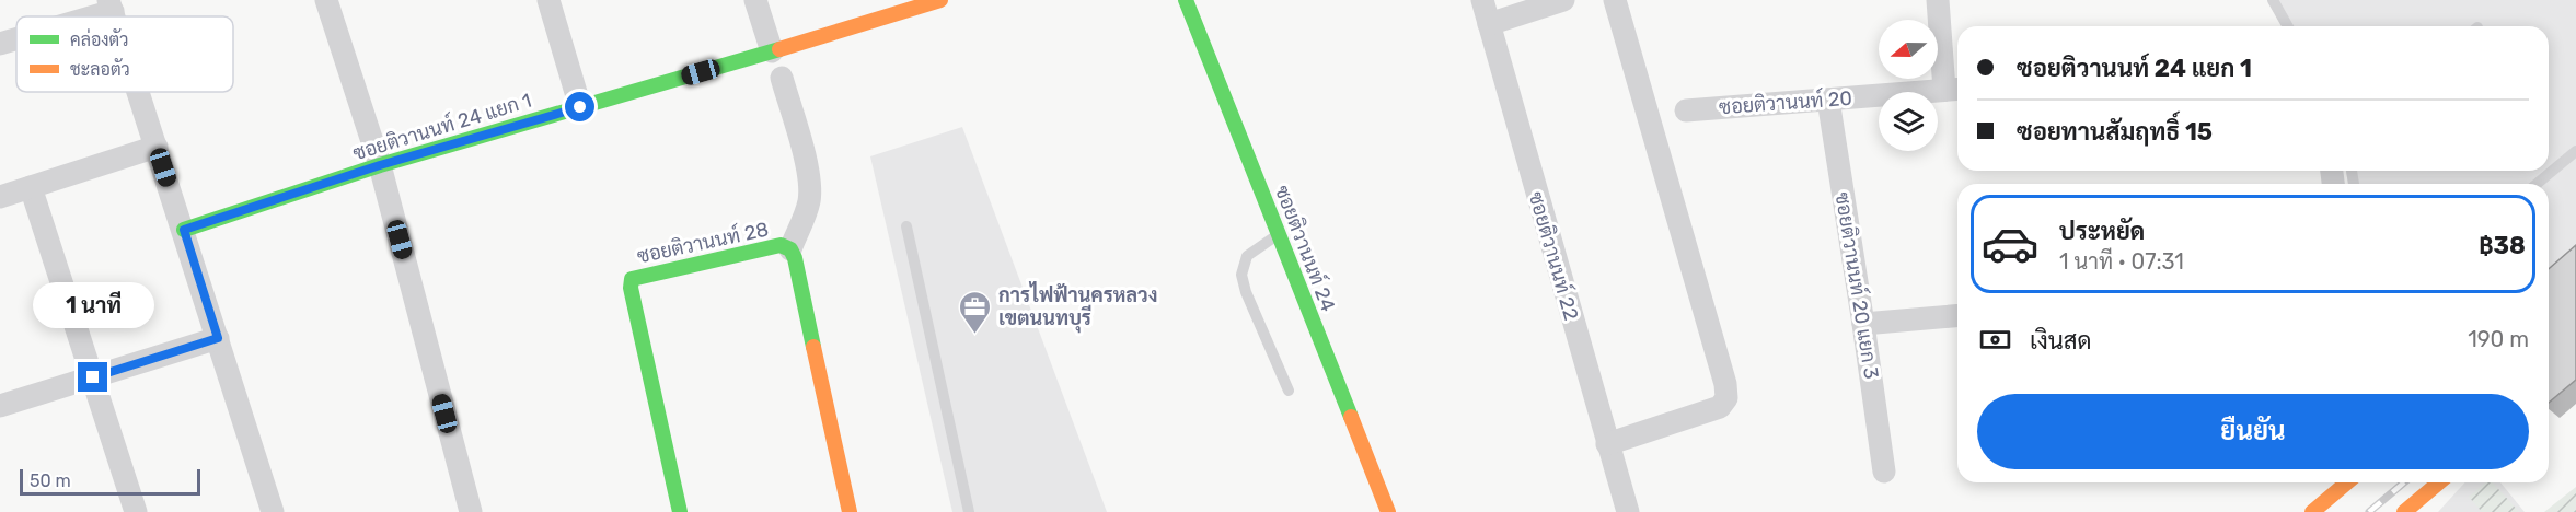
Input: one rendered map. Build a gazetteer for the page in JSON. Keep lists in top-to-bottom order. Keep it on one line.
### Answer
{"streets":{"street":["ซอยติวานนท์ 20","ซอยติวานนท์ 24 แยก 1","ซอยติวานนท์ 28","ซอยติวานนท์ 24","ซอยติวานนท์ 22","ซอยติวานนท์ 20 แยก 3"]},"crossings":[["ซอยติวานนท์ 20","ซอยติวานนท์ 20 แยก 3"]],"places":{"office":["การไฟฟ้านครหลวง เขตนนทบุรี"]},"legend":["คล่องตัว","ชะลอตัว"],"scale_bar":"50 m","north":"left","page":{"banner":["ซอยติวานนท์ 24 แยก 1","ซอยทานสัมฤทธิ์ 15"],"list":[{"name":"ประหยัด","note":"1 นาที · 07:31","value":"฿38"}],"bubble":"1 นาที","pay":["เงินสด","190 m"],"buttons":"ยืนยัน","scale":"50 m"}}
